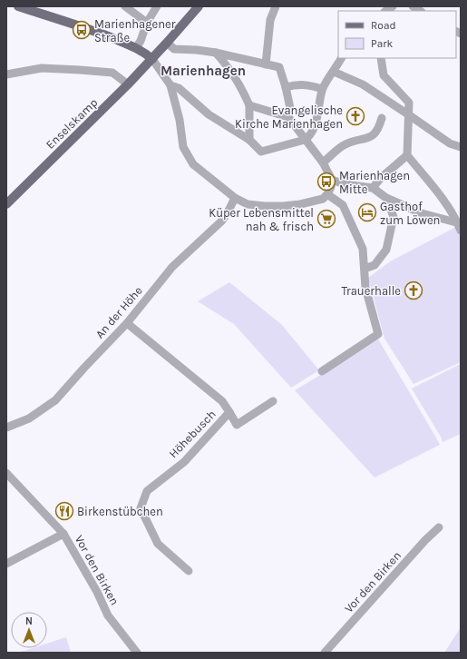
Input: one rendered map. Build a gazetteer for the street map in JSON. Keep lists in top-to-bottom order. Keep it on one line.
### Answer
{"streets":{"main road":["Enselskamp"],"street":["An der Höhe","Höhebusch","Vor den Birken"]},"crossings":[["An der Höhe","Höhebusch"]],"districts":["Marienhagen"],"places":{"bus stop":["Marienhagener Straße","Marienhagen Mitte"],"church":["Evangelische Kirche Marienhagen","Trauerhalle"],"hotel":["Gasthof zum Löwen"],"supermarket":["Küper Lebensmittel nah & frisch"],"restaurant":["Birkenstübchen"]},"legend":["Road","Park"],"north":"top"}
